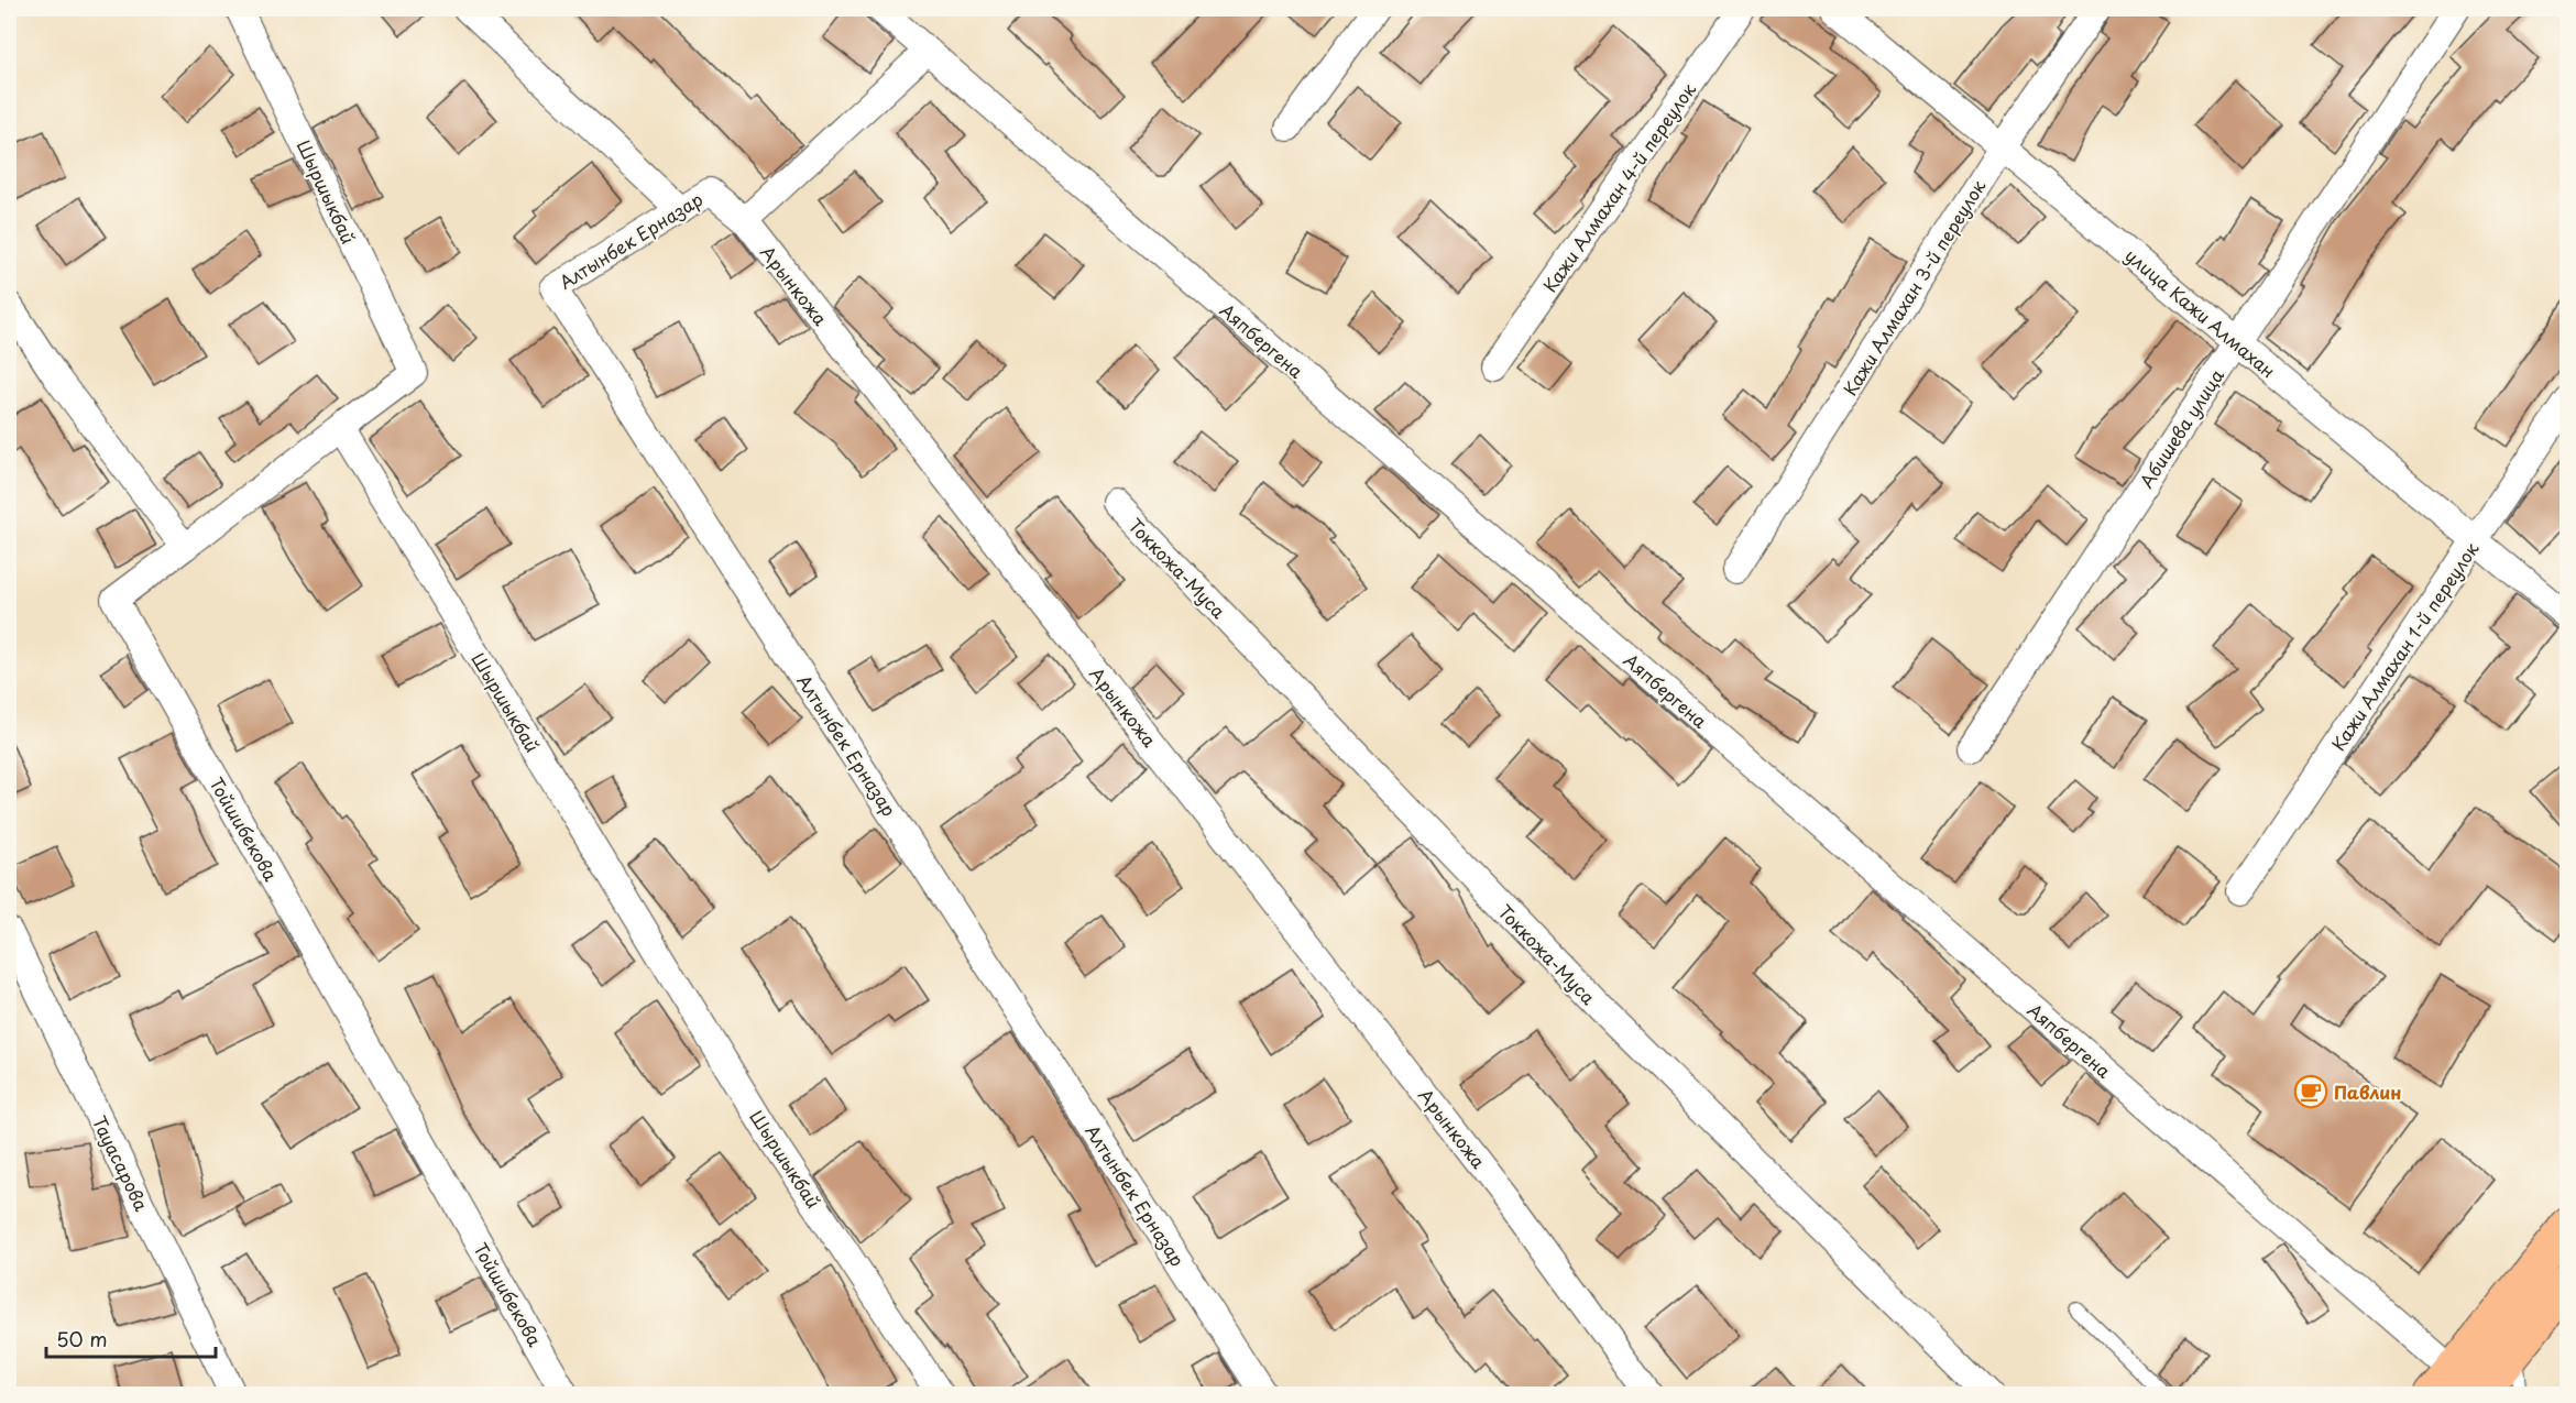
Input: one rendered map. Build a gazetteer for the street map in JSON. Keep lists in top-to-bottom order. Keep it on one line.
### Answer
{"streets":{"street":["Кажи Алмахан 4-й переулок","Шыршыкбай","Алтынбек Ерназар","Арынкожа","Кажи Алмахан 3-й переулок","улица Кажи Алмахан","Аяпбергена","Абишева улица","Токкожа-Муса","Кажи Алмахан 1-й переулок","Тойшибекова","Тауасарова"]},"crossings":[["Алтынбек Ерназар","Арынкожа"],["Кажи Алмахан 3-й переулок","улица Кажи Алмахан"],["улица Кажи Алмахан","Абишева улица"],["улица Кажи Алмахан","Кажи Алмахан 1-й переулок"]],"places":{"cafe":["Павлин"]},"scale_bar":"50 m"}
